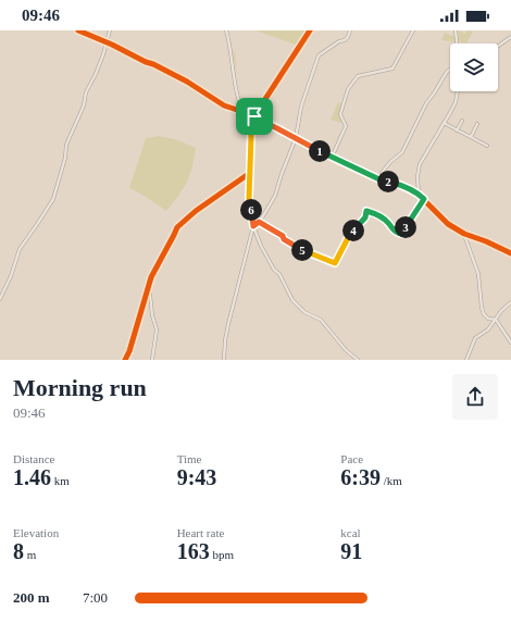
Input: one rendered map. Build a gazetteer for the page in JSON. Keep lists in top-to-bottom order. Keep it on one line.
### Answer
{"page":{"status":"09:46","pins":["1","2","6","3","4","5"],"heading":["Morning run","09:46"],"stats":[["Distance","1.46 km"],["Time","9:43"],["Pace","6:39 /km"],["Elevation","8 m"],["Heart rate","163 bpm"],["kcal","91"]],"list":[{"name":"200 m","note":"7:00"}]}}
